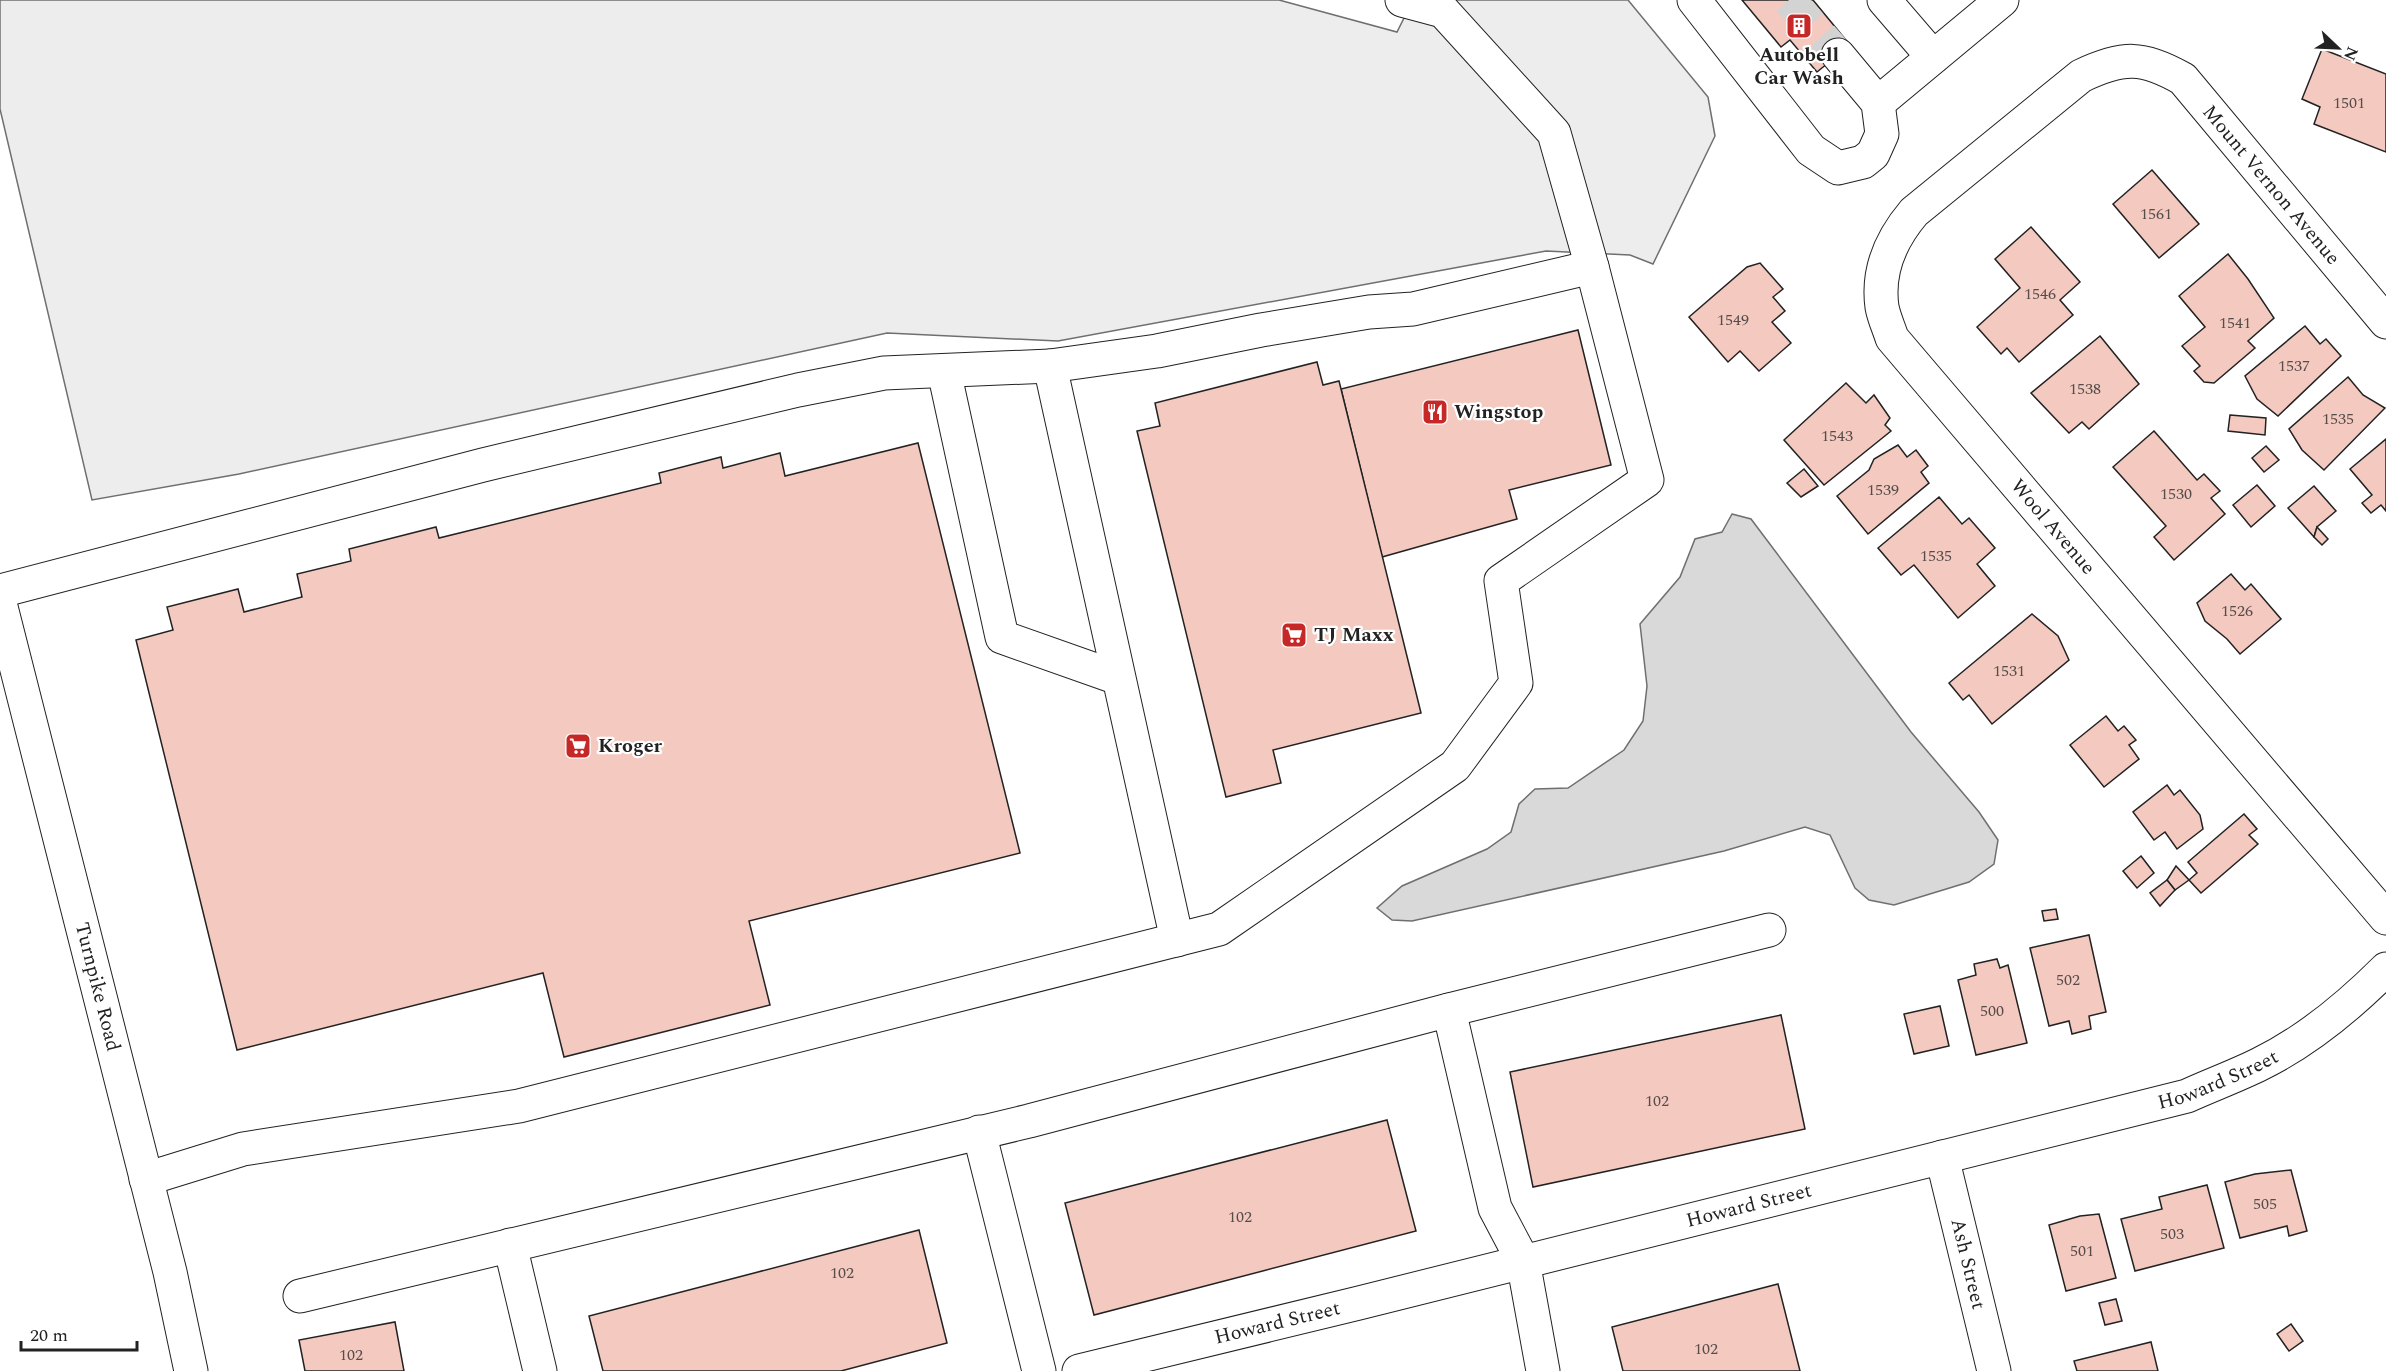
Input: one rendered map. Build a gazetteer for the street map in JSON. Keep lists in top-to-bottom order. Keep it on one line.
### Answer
{"streets":{"street":["Mount Vernon Avenue","Wool Avenue","Turnpike Road","Howard Street","Ash Street"]},"crossings":[["Mount Vernon Avenue","Wool Avenue"],["Howard Street","Ash Street"]],"places":{"building":["Autobell Car Wash"],"restaurant":["Wingstop"],"supermarket":["TJ Maxx","Kroger"]},"house_numbers":["1501","1561","1546","1549","1541","1537","1538","1535","1543","1539","1530","1535","1526","1531","502","500","102","505","102","503","501","102","102","102"],"scale_bar":"20 m","north":"bottom right"}
